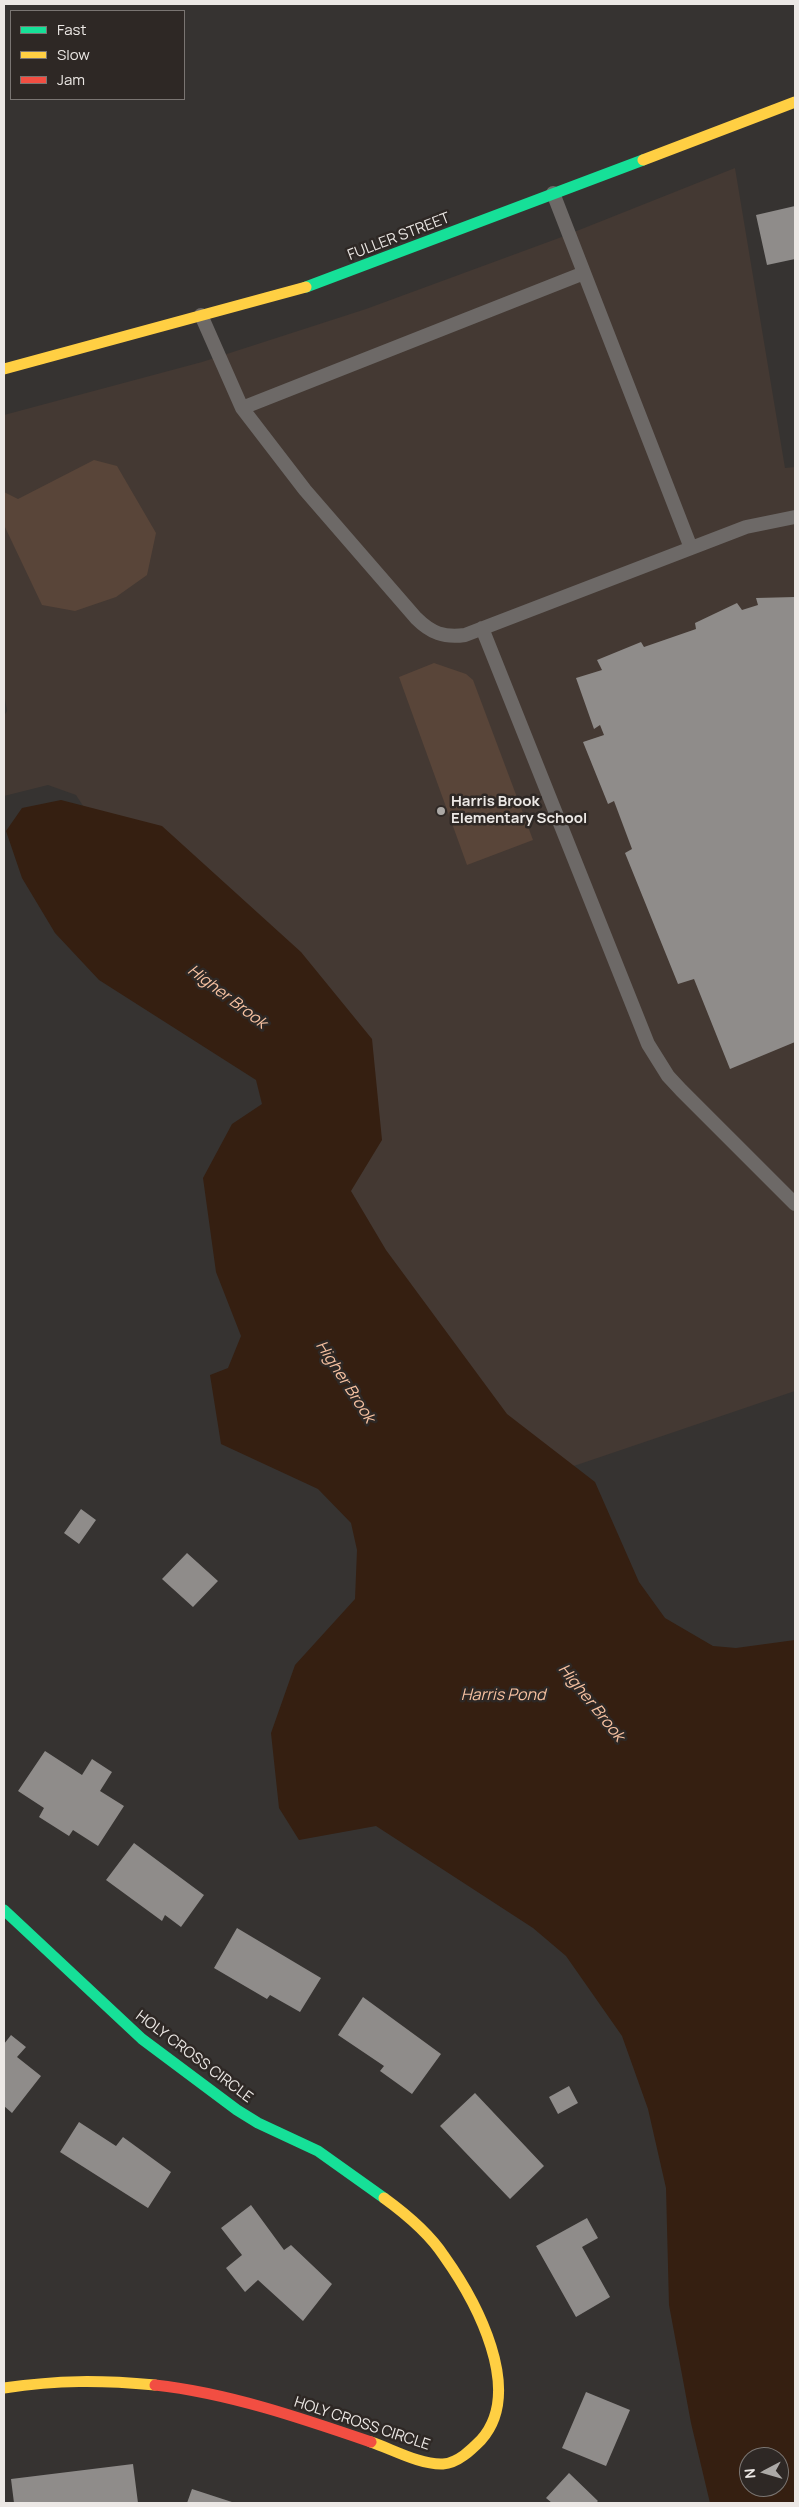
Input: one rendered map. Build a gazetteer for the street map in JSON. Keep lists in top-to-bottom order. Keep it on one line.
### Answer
{"streets":{"street":["FULLER STREET","HOLY CROSS CIRCLE"]},"water":["Higher Brook","Harris Pond"],"places":["Harris Brook Elementary School"],"legend":["Fast","Slow","Jam"],"north":"left"}
